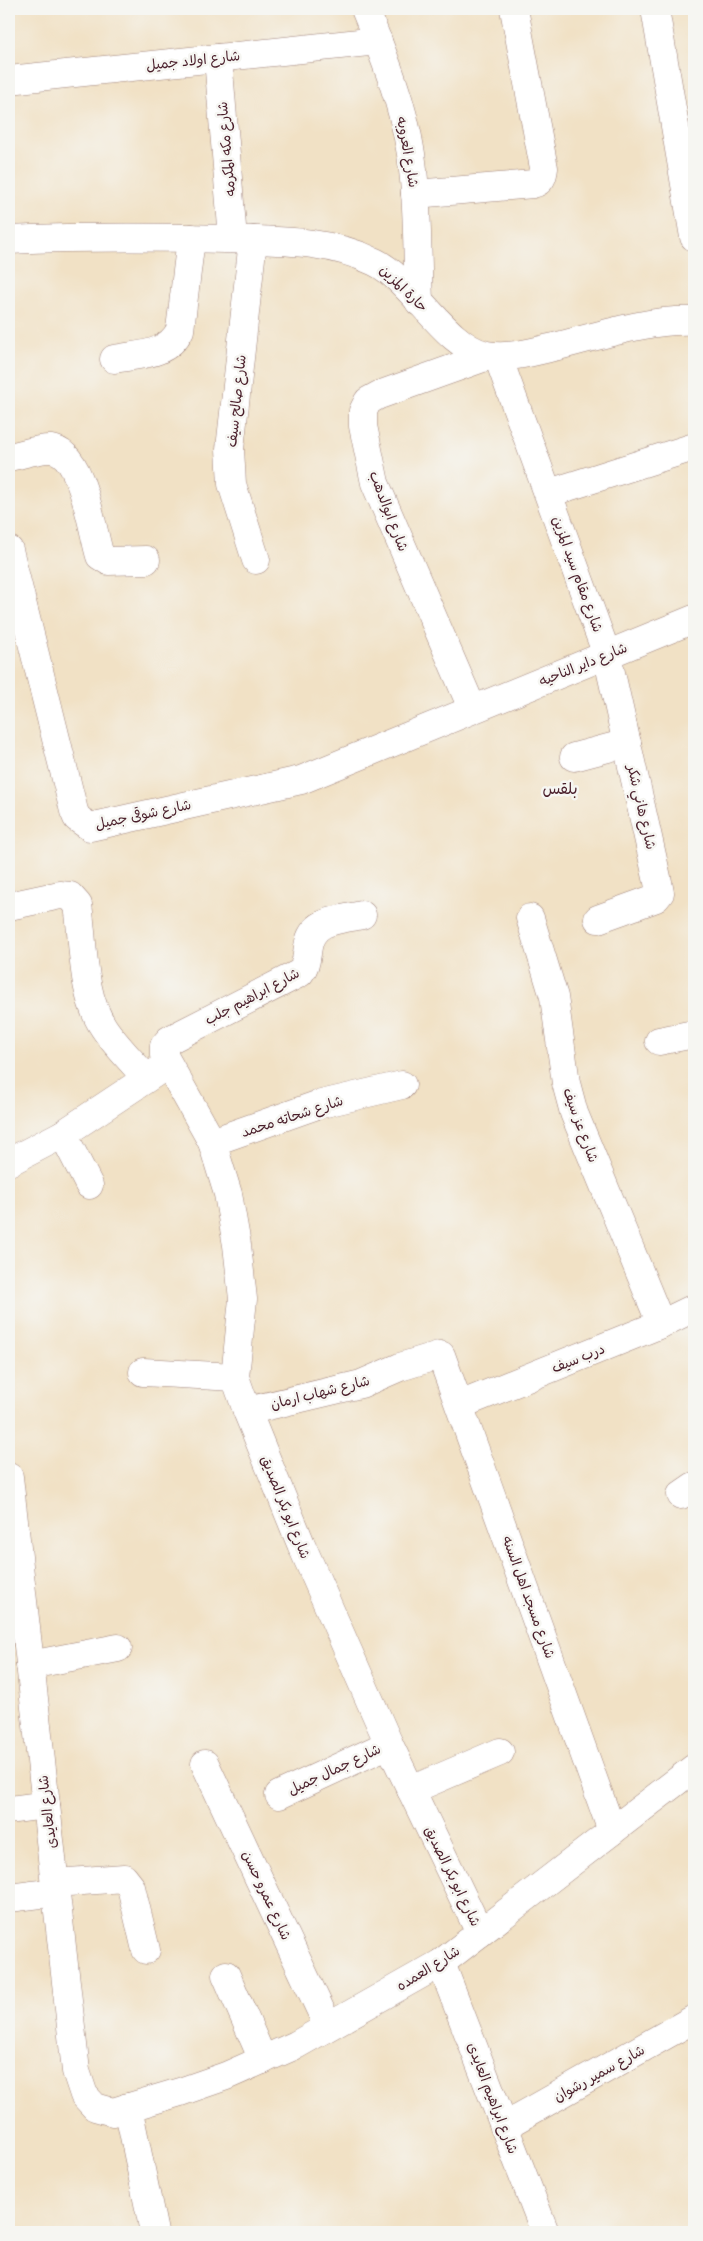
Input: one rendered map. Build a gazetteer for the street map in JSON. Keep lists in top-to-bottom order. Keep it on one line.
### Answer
{"streets":{"street":["شارع اولاد جميل","شارع مكه المكرمه","شارع العروبه","حارة المزين","شارع صالح سيف","شارع ابوالدهب","شارع مقام سيد المزين","شارع داير الناحيه","شارع هاني شكر","شارع شوقى جميل","شارع ابراهيم جلب","شارع شحاته محمد","شارع عز سيف","درب سيف","شارع شهاب ارمان","شارع ابو بكر الصديق","شارع مسجد اهل السنه","شارع جمال جميل","شارع العايدى","شارع عمرو حسن","شارع العمده","شارع سمير رشوان","شارع ابراهيم العايدى"]},"crossings":[["شارع اولاد جميل","شارع مكه المكرمه"],["شارع اولاد جميل","شارع العروبه"],["شارع مكه المكرمه","حارة المزين"],["شارع مكه المكرمه","شارع صالح سيف"],["شارع العروبه","حارة المزين"],["حارة المزين","شارع صالح سيف"],["حارة المزين","شارع ابوالدهب"],["حارة المزين","شارع مقام سيد المزين"],["شارع ابوالدهب","شارع مقام سيد المزين"],["شارع ابوالدهب","شارع داير الناحيه"],["شارع ابوالدهب","شارع شوقى جميل"],["شارع مقام سيد المزين","شارع داير الناحيه"],["شارع مقام سيد المزين","شارع هاني شكر"],["شارع داير الناحيه","شارع هاني شكر"],["شارع داير الناحيه","شارع شوقى جميل"],["شارع ابراهيم جلب","شارع ابو بكر الصديق"],["شارع شحاته محمد","شارع ابو بكر الصديق"],["شارع عز سيف","درب سيف"],["درب سيف","شارع مسجد اهل السنه"],["شارع شهاب ارمان","شارع ابو بكر الصديق"],["شارع شهاب ارمان","شارع مسجد اهل السنه"],["شارع ابو بكر الصديق","شارع جمال جميل"],["شارع ابو بكر الصديق","شارع العمده"],["شارع مسجد اهل السنه","شارع العمده"],["شارع العايدى","شارع العمده"],["شارع عمرو حسن","شارع العمده"],["شارع العمده","شارع ابراهيم العايدى"],["شارع سمير رشوان","شارع ابراهيم العايدى"]],"districts":["بلقس"]}
